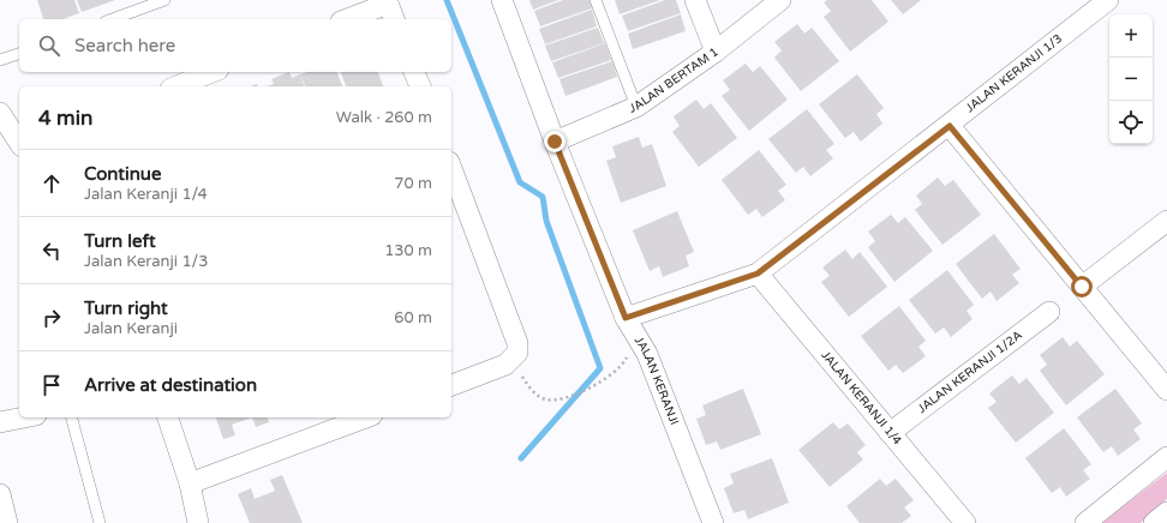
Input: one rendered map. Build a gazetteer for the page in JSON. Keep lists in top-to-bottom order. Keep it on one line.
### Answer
{"streets":{"street":["JALAN KERANJI 1/3","JALAN BERTAM 1","JALAN KERANJI 1/2A","JALAN KERANJI","JALAN KERANJI 1/4"]},"crossings":[["JALAN KERANJI 1/3","JALAN KERANJI"],["JALAN KERANJI 1/3","JALAN KERANJI 1/4"],["JALAN BERTAM 1","JALAN KERANJI"],["JALAN KERANJI 1/2A","JALAN KERANJI 1/4"]],"page":{"map_buttons":["+","−"],"search":"Search here","heading":["4 min","Walk · 260 m"],"list":[["Continue","Jalan Keranji 1/4","70 m"],["Turn left","Jalan Keranji 1/3","130 m"],["Turn right","Jalan Keranji","60 m"],"Arrive at destination"]}}
